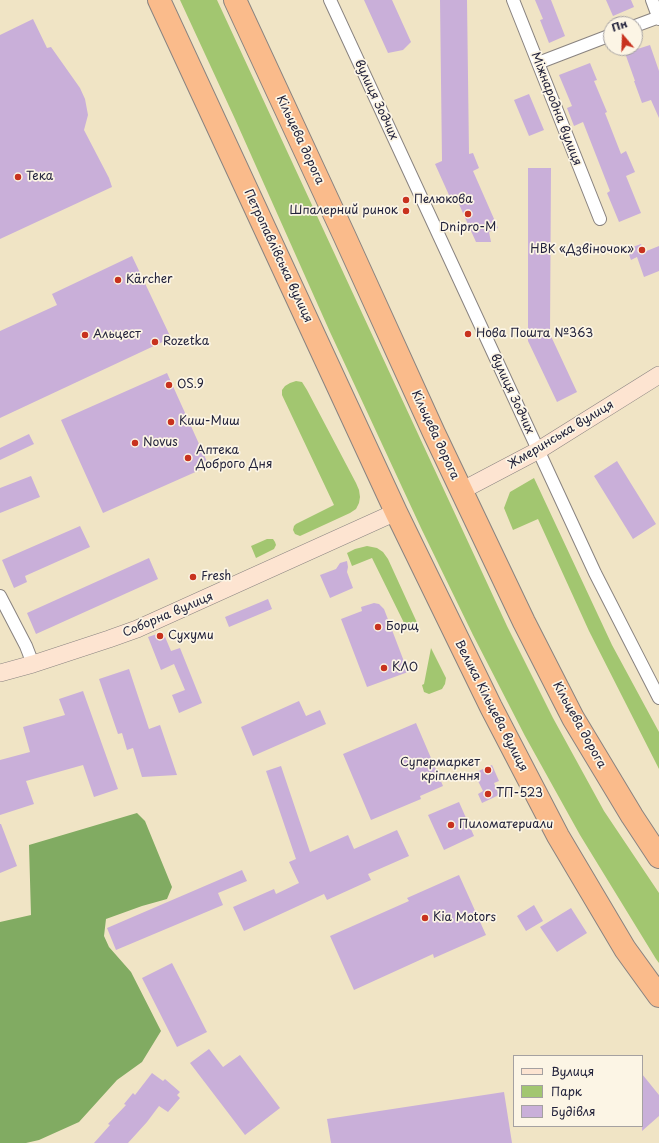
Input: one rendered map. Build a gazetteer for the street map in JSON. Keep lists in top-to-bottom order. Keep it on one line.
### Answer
{"streets":{"highway":["Кільцева дорога","Петропавлівська вулиця","Велика Кільцева вулиця"],"main road":["Жмеринська вулиця","Соборна вулиця"],"street":["вулиця Зодчих","Міжнародна вулиця"]},"crossings":[["вулиця Зодчих","Жмеринська вулиця"],["Кільцева дорога","Жмеринська вулиця"],["Петропавлівська вулиця","Соборна вулиця"],["Петропавлівська вулиця","Велика Кільцева вулиця"],["Соборна вулиця","Велика Кільцева вулиця"]],"places":["Тека","Пелюкова","Шпалерний ринок","Dnipro-M","НВК «Дзвіночок»","Kärcher","Нова Пошта №363","Альцест","Rozetka","OS.9","Киш-Миш","Novus","Аптека Доброго Дня","Fresh","Борщ","Сухуми","КЛО","Супермаркет кріплення","ТП-523","Пиломатериали","Kia Motors"],"legend":["Вулиця","Парк","Будівля"],"north":"top"}
